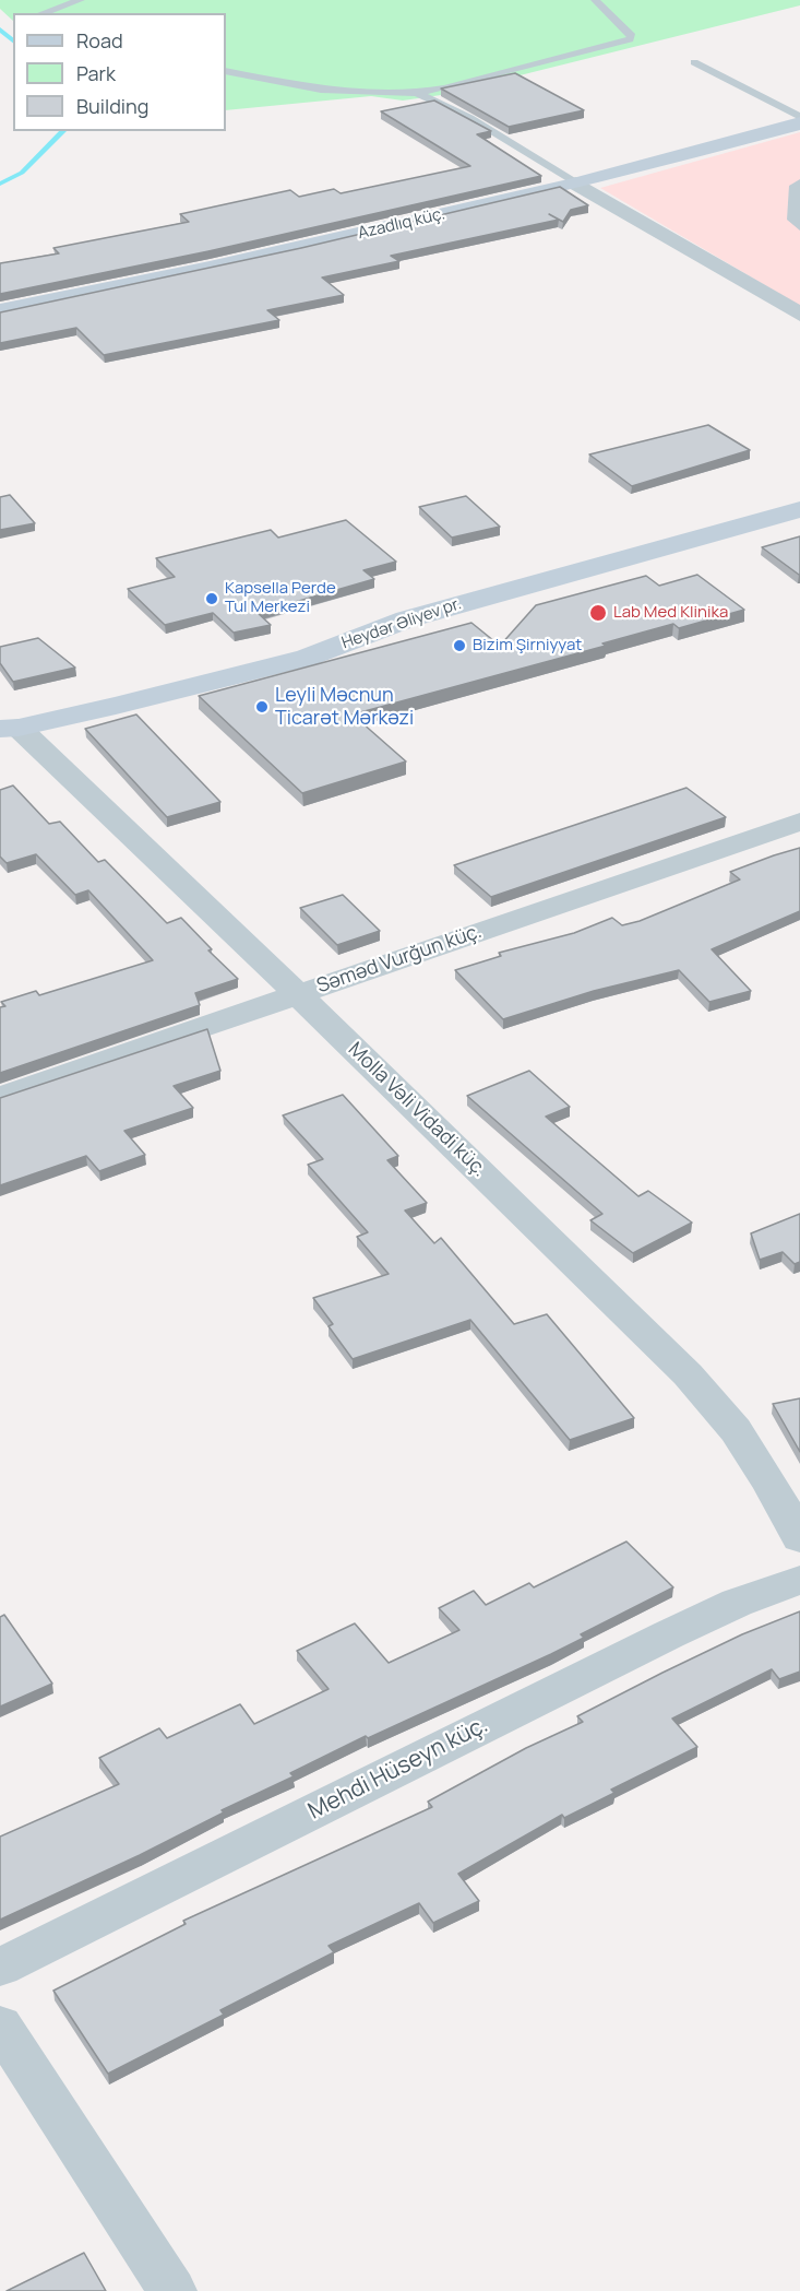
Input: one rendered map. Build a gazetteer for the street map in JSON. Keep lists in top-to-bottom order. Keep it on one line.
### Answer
{"streets":{"main road":["Azadlıq küç.","Heydər Əliyev pr."],"street":["Səməd Vurğun küç.","Molla Vəli Vidadi küç.","Mehdi Hüseyn küç."]},"crossings":[["Heydər Əliyev pr.","Molla Vəli Vidadi küç."],["Səməd Vurğun küç.","Molla Vəli Vidadi küç."]],"places":["Kapsella Perde Tul Merkezi","Lab Med Klinika","Bizim Şirniyyat","Leyli Məcnun Ticarət Mərkəzi"],"legend":["Road","Park","Building"]}
